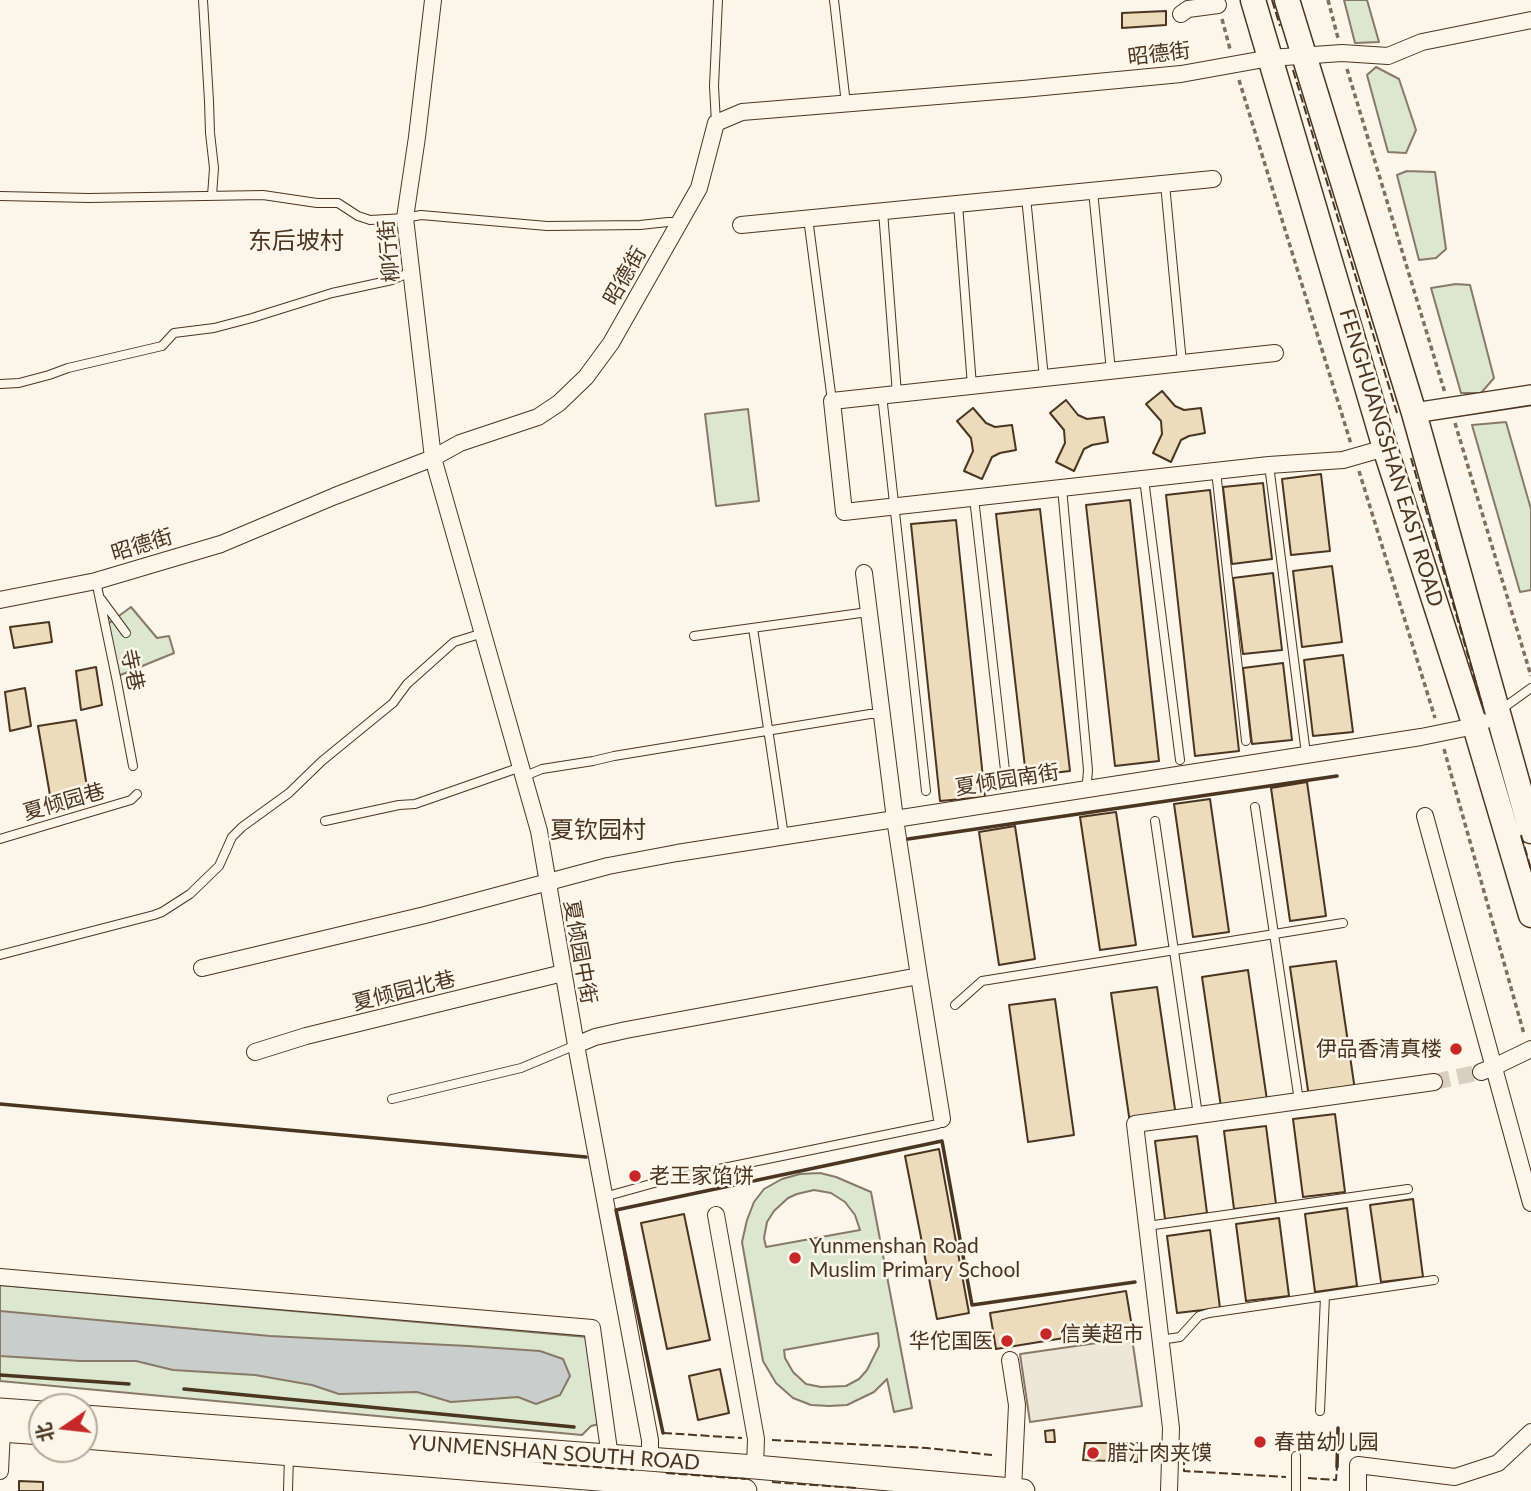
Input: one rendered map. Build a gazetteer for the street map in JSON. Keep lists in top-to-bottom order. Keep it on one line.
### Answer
{"streets":{"main road":["FENGHUANGSHAN EAST ROAD","YUNMENSHAN SOUTH ROAD"],"street":["昭德街","柳行街","夏倾园南街","夏倾园中街","夏倾园北巷"],"lane":["寺巷","夏倾园巷"]},"crossings":[["昭德街","柳行街"],["昭德街","FENGHUANGSHAN EAST ROAD"],["昭德街","寺巷"],["昭德街","夏倾园中街"],["柳行街","夏倾园中街"],["FENGHUANGSHAN EAST ROAD","夏倾园南街"],["夏倾园南街","夏倾园中街"],["夏倾园中街","夏倾园北巷"],["夏倾园中街","YUNMENSHAN SOUTH ROAD"]],"districts":["东后坡村","夏钦园村"],"places":["伊品香清真楼","老王家馅饼","Yunmenshan Road Muslim Primary School","信美超市","华佗国医","春苗幼儿园","腊汁肉夹馍"],"north":"left"}
